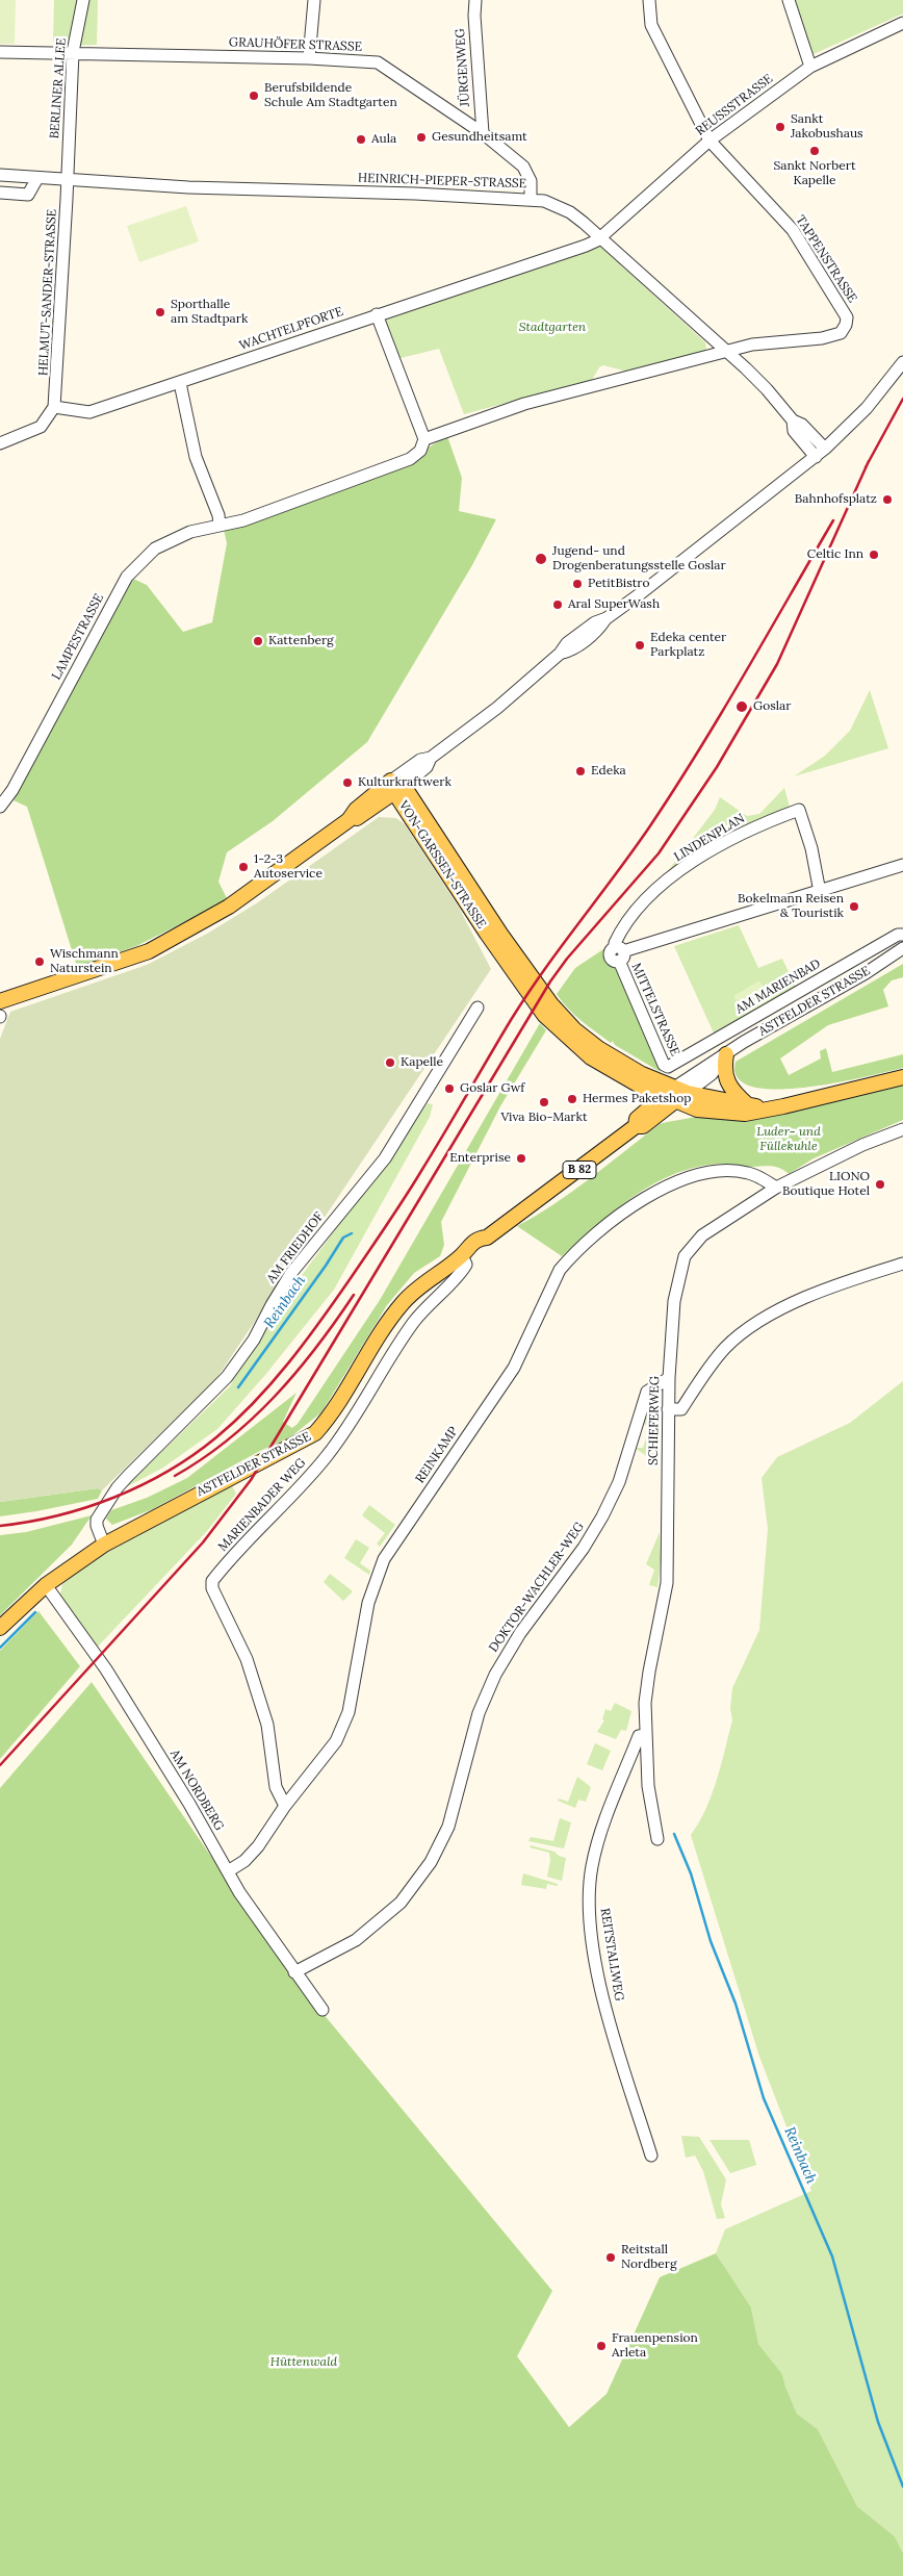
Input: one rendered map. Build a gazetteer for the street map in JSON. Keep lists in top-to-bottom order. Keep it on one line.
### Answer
{"streets":{"main road":["VON-GARSSEN-STRASSE","ASTFELDER STRASSE","B 82"],"street":["GRAUHÖFER STRASSE","JÜRGENWEG","BERLINER ALLEE","REUSSSTRASSE","HEINRICH-PIEPER-STRASSE","TAPPENSTRASSE","HELMUT-SANDER-STRASSE","WACHTELPFORTE","LAMPESTRASSE","LINDENPLAN","AM MARIENBAD","MITTELSTRASSE","AM FRIEDHOF","SCHIEFERWEG","REINKAMP","MARIENBADER WEG","DOKTOR-WACHLER-WEG","AM NORDBERG","REITSTALLWEG"]},"crossings":[["GRAUHÖFER STRASSE","JÜRGENWEG"],["GRAUHÖFER STRASSE","BERLINER ALLEE"],["GRAUHÖFER STRASSE","HEINRICH-PIEPER-STRASSE"],["BERLINER ALLEE","HEINRICH-PIEPER-STRASSE"],["BERLINER ALLEE","HELMUT-SANDER-STRASSE"],["REUSSSTRASSE","HEINRICH-PIEPER-STRASSE"],["REUSSSTRASSE","TAPPENSTRASSE"],["REUSSSTRASSE","WACHTELPFORTE"],["HEINRICH-PIEPER-STRASSE","TAPPENSTRASSE"],["HEINRICH-PIEPER-STRASSE","HELMUT-SANDER-STRASSE"],["HEINRICH-PIEPER-STRASSE","WACHTELPFORTE"],["HELMUT-SANDER-STRASSE","WACHTELPFORTE"],["LINDENPLAN","MITTELSTRASSE"],["VON-GARSSEN-STRASSE","ASTFELDER STRASSE"],["AM MARIENBAD","MITTELSTRASSE"],["ASTFELDER STRASSE","AM FRIEDHOF"],["ASTFELDER STRASSE","MARIENBADER WEG"],["ASTFELDER STRASSE","AM NORDBERG"],["SCHIEFERWEG","REINKAMP"],["SCHIEFERWEG","DOKTOR-WACHLER-WEG"],["SCHIEFERWEG","REITSTALLWEG"],["REINKAMP","MARIENBADER WEG"],["REINKAMP","AM NORDBERG"],["DOKTOR-WACHLER-WEG","AM NORDBERG"]],"water":["Reinbach"],"parks":["Stadtgarten","Luder- und Füllekuhle","Hüttenwald"],"places":["Berufsbildende Schule Am Stadtgarten","Sankt Jakobushaus","Gesundheitsamt","Aula","Sankt Norbert Kapelle","Sporthalle am Stadtpark","Bahnhofsplatz","Celtic Inn","Jugend- und Drogenberatungsstelle Goslar","PetitBistro","Aral SuperWash","Kattenberg","Edeka center Parkplatz","Goslar","Edeka","Kulturkraftwerk","1-2-3 Autoservice","Bokelmann Reisen & Touristik","Wischmann Naturstein","Kapelle","Goslar Gwf","Hermes Paketshop","Viva Bio-Markt","Enterprise","LIONO Boutique Hotel","Reitstall Nordberg","Frauenpension Arleta"]}
